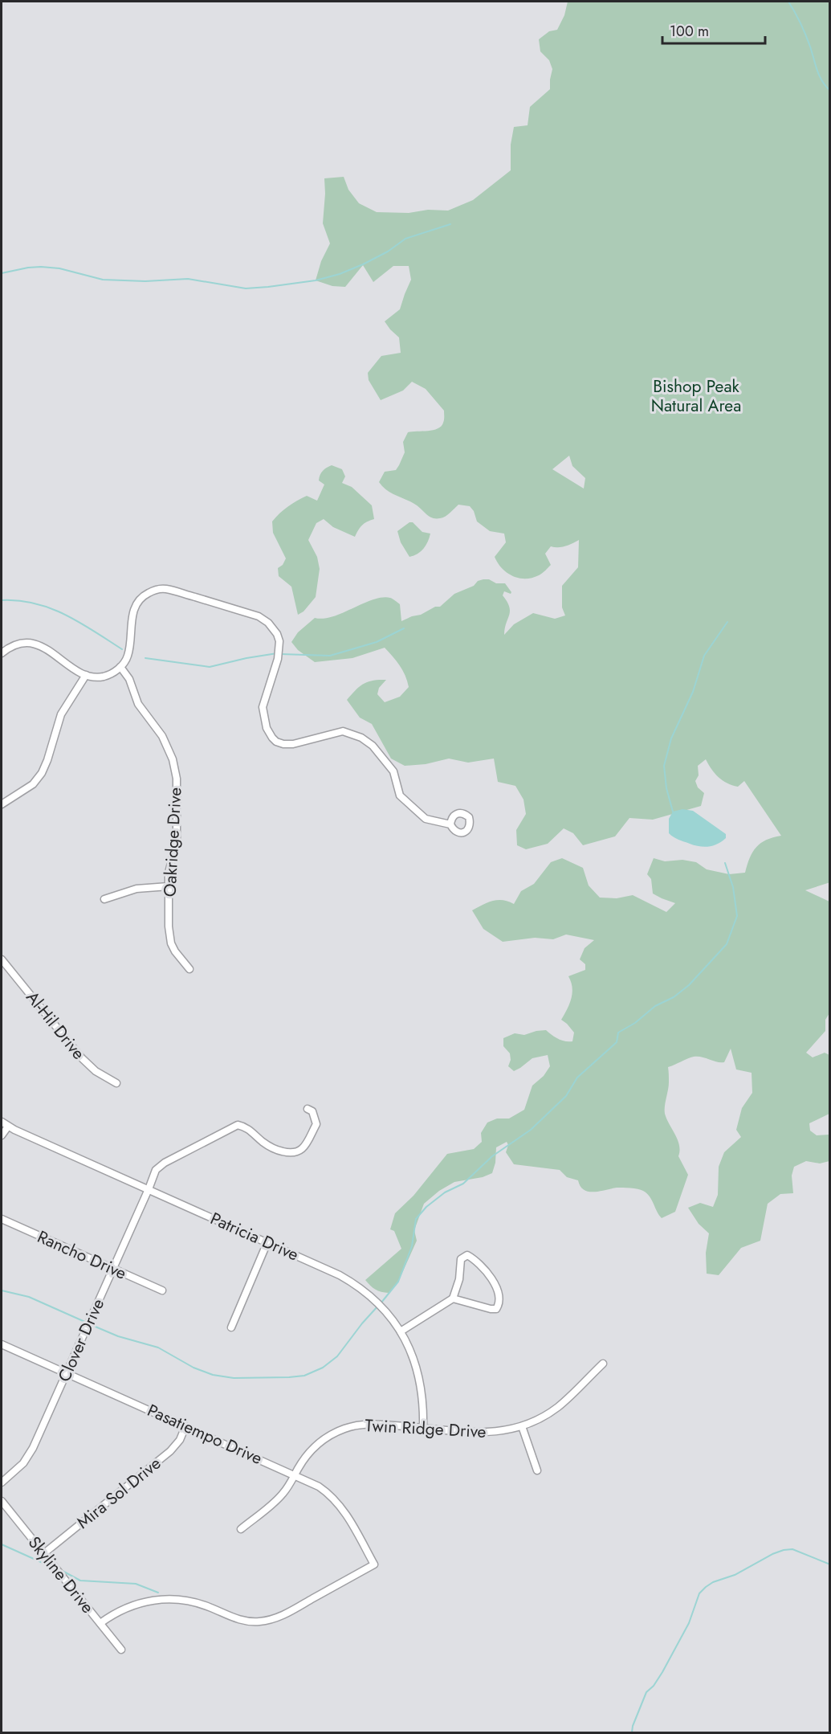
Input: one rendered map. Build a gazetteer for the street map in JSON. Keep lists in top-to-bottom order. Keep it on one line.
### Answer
{"streets":{"street":["Oakridge Drive","Al-Hil Drive","Patricia Drive","Rancho Drive","Clover Drive","Twin Ridge Drive","Pasatiempo Drive","Mira Sol Drive","Skyline Drive"]},"crossings":[["Patricia Drive","Clover Drive"],["Patricia Drive","Twin Ridge Drive"],["Rancho Drive","Clover Drive"],["Clover Drive","Pasatiempo Drive"],["Twin Ridge Drive","Pasatiempo Drive"],["Pasatiempo Drive","Mira Sol Drive"],["Pasatiempo Drive","Skyline Drive"],["Mira Sol Drive","Skyline Drive"]],"parks":["Bishop Peak Natural Area"],"scale_bar":"100 m"}
